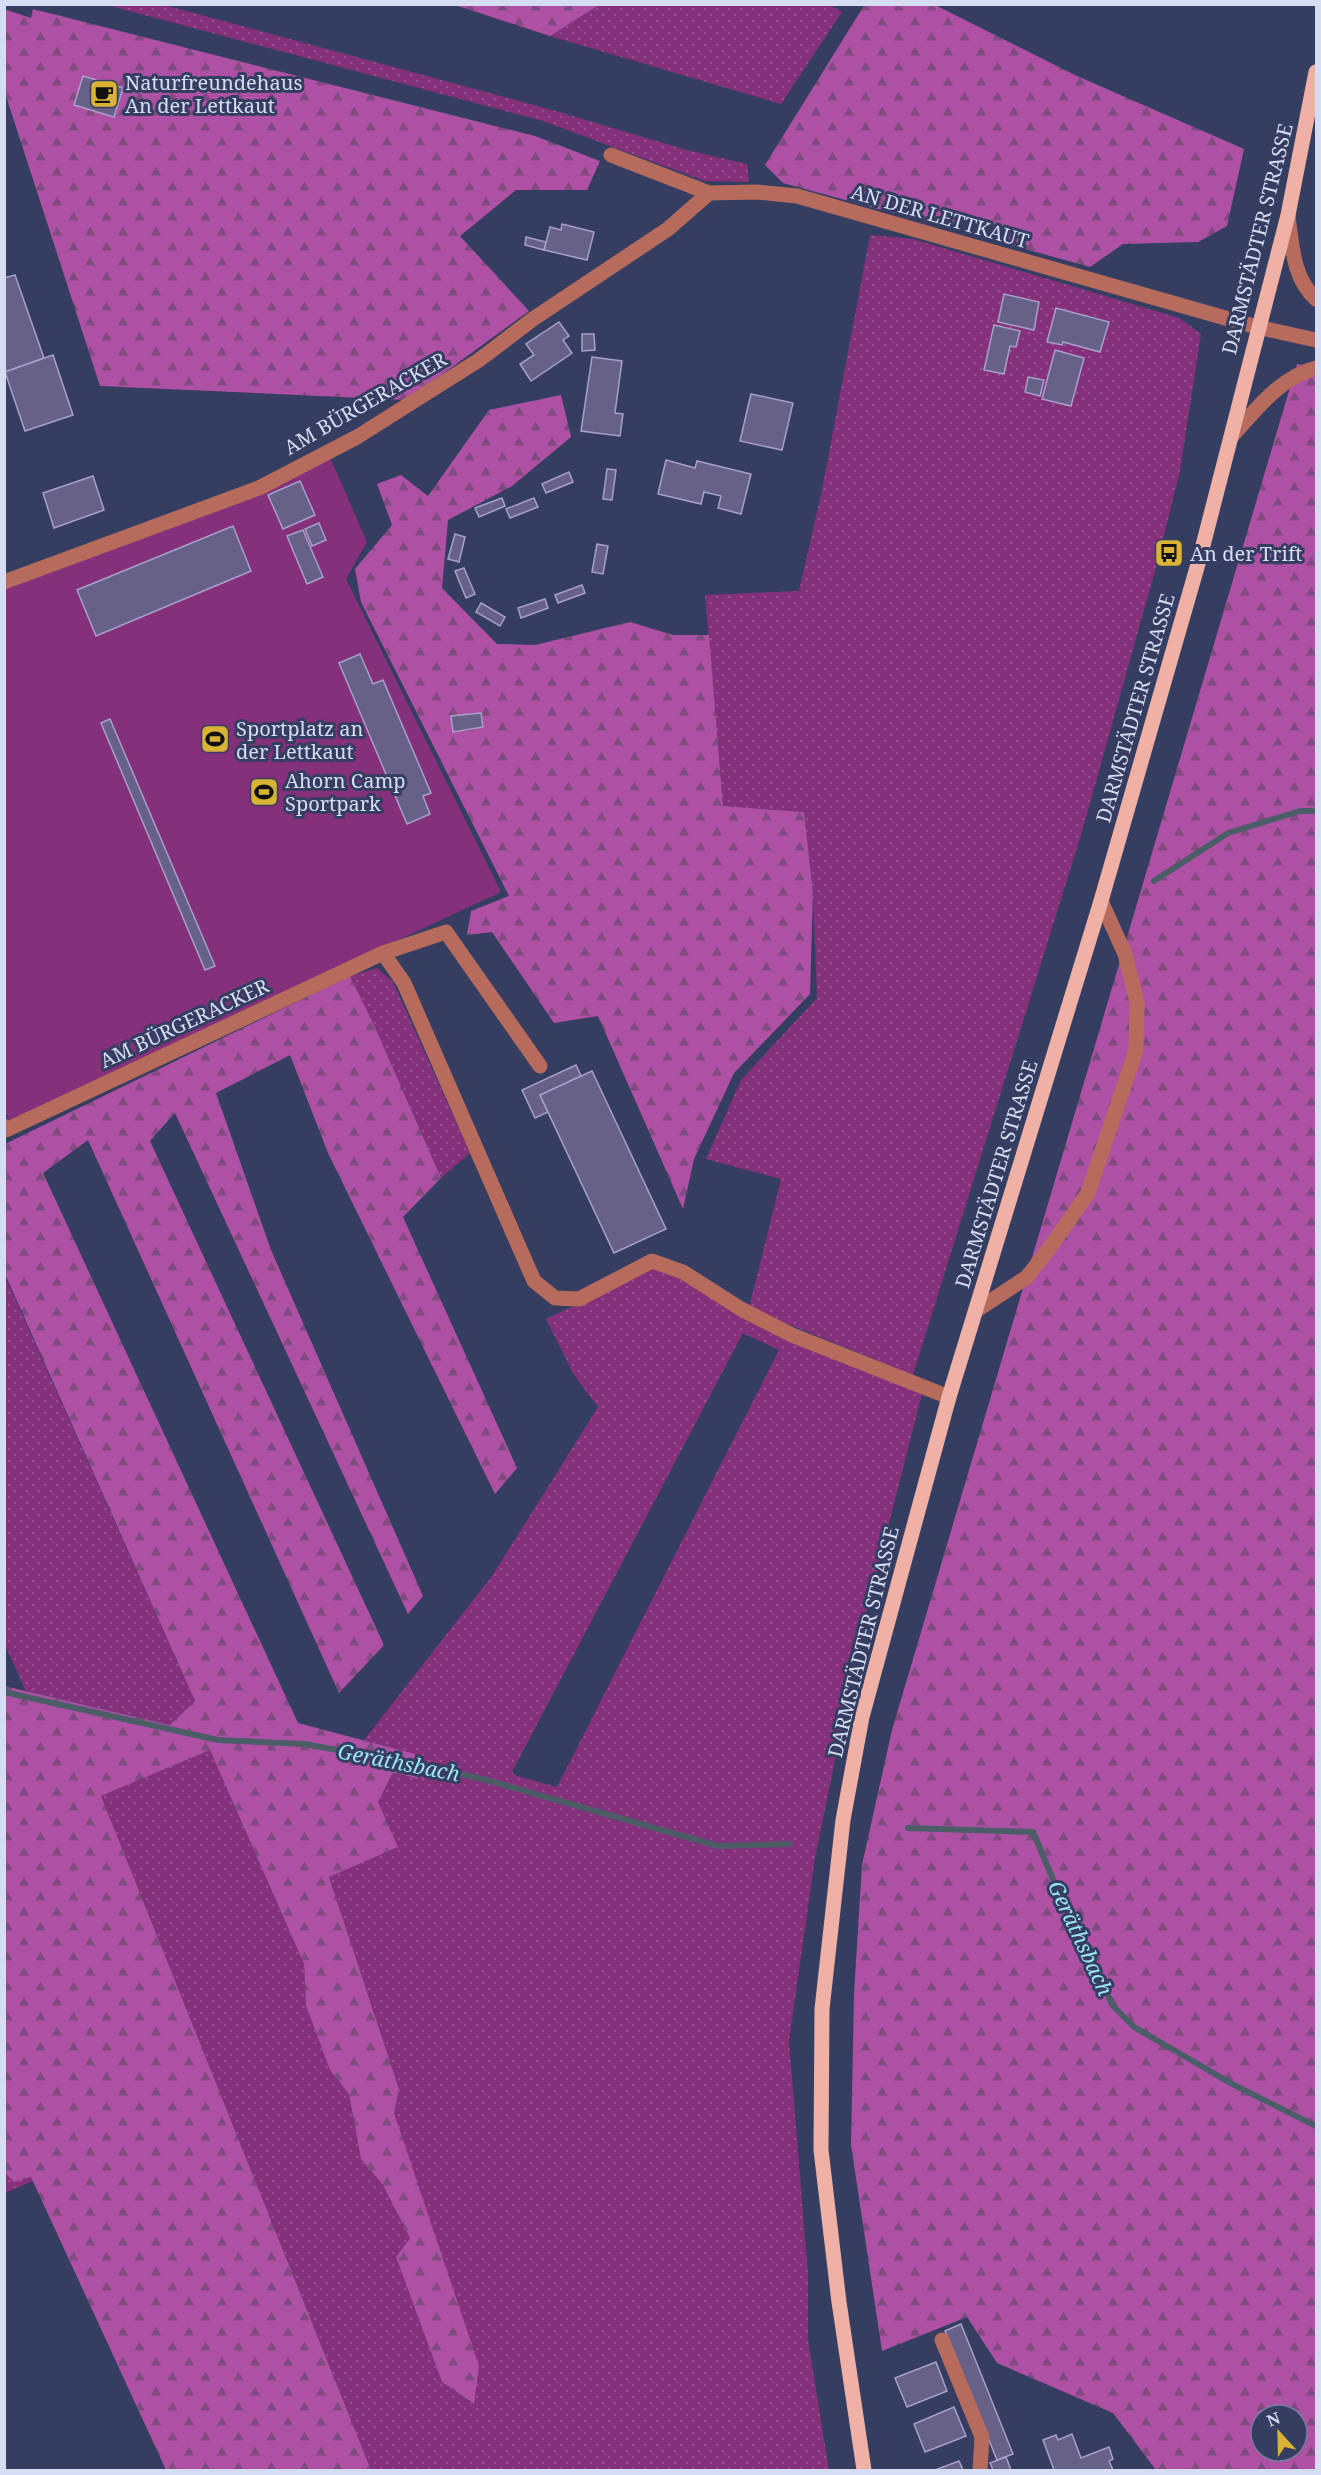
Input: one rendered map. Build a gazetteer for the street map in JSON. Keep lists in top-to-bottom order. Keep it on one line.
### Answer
{"streets":{"main road":["DARMSTÄDTER STRASSE"],"street":["AN DER LETTKAUT","AM BÜRGERACKER"]},"crossings":[["AN DER LETTKAUT","DARMSTÄDTER STRASSE"],["AN DER LETTKAUT","AM BÜRGERACKER"]],"water":["Geräthsbach"],"places":{"cafe":["Naturfreundehaus An der Lettkaut"],"bus stop":["An der Trift"],"sports":["Sportplatz an der Lettkaut","Ahorn Camp Sportpark"]},"north":"top"}
